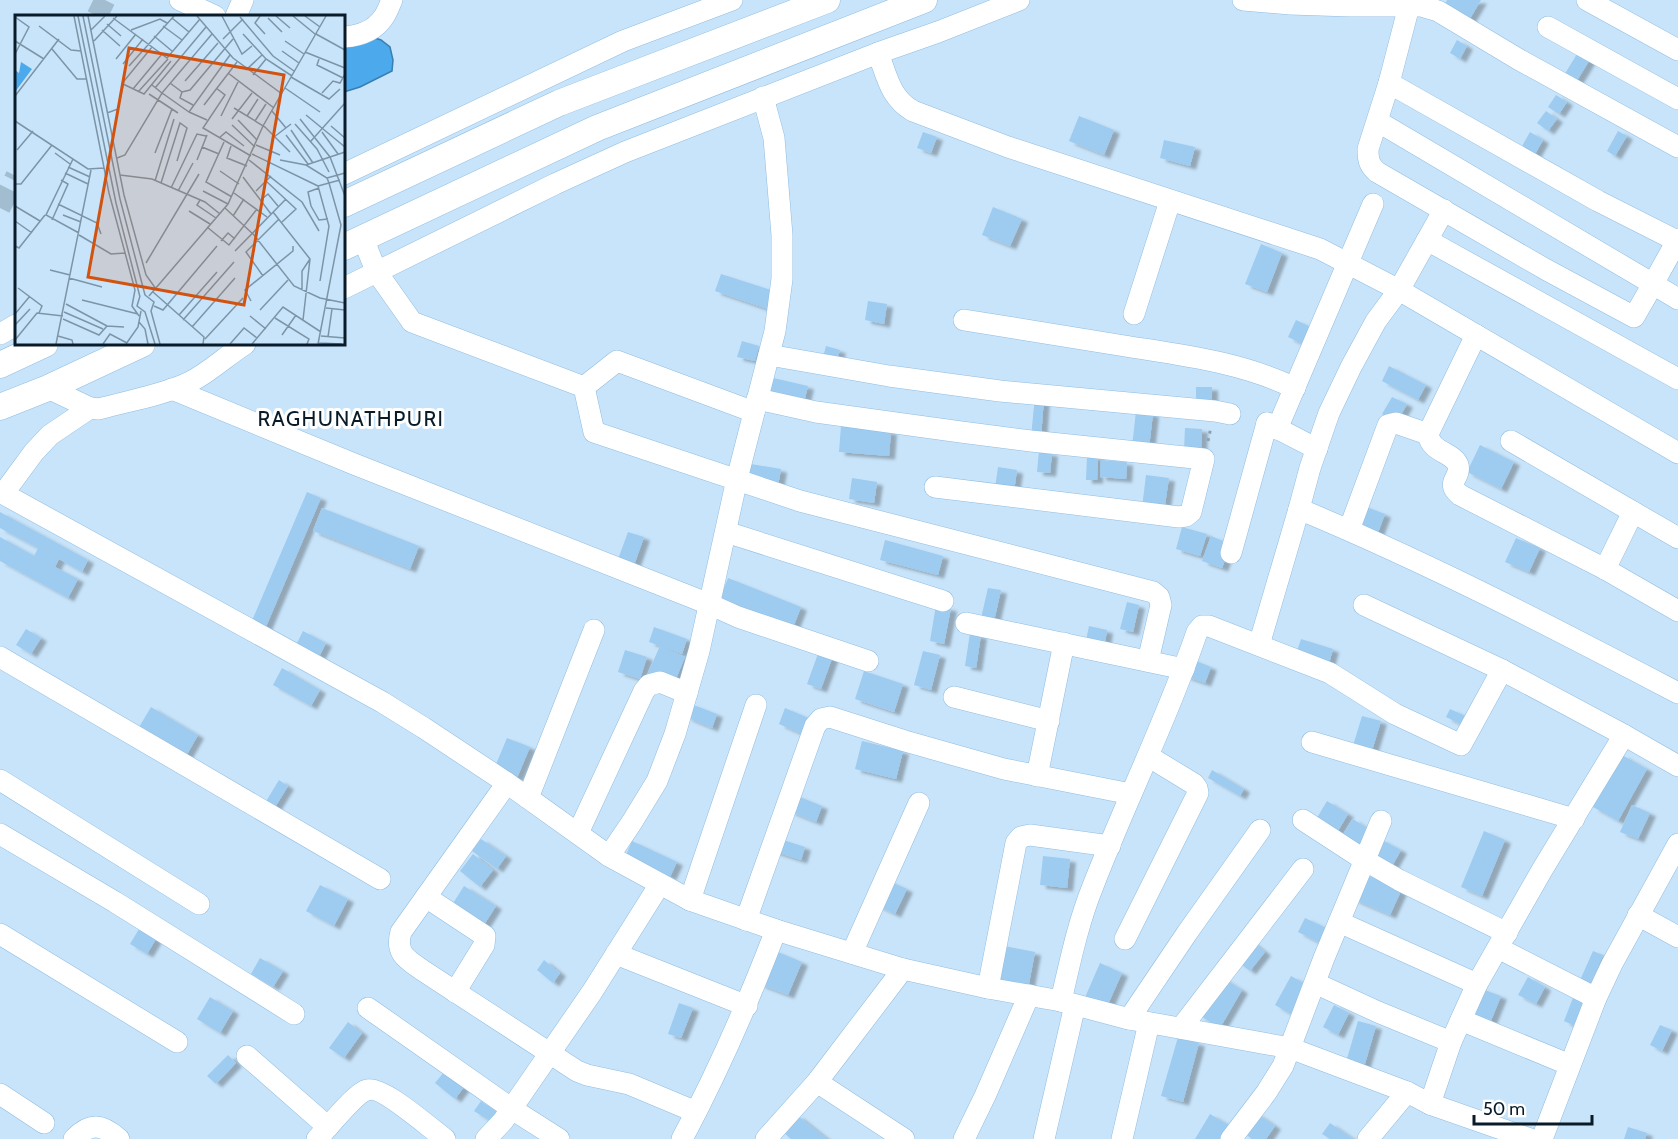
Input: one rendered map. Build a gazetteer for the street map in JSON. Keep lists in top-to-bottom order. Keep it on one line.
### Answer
{"districts":["RAGHUNATHPURI"],"scale_bar":"50 m"}
